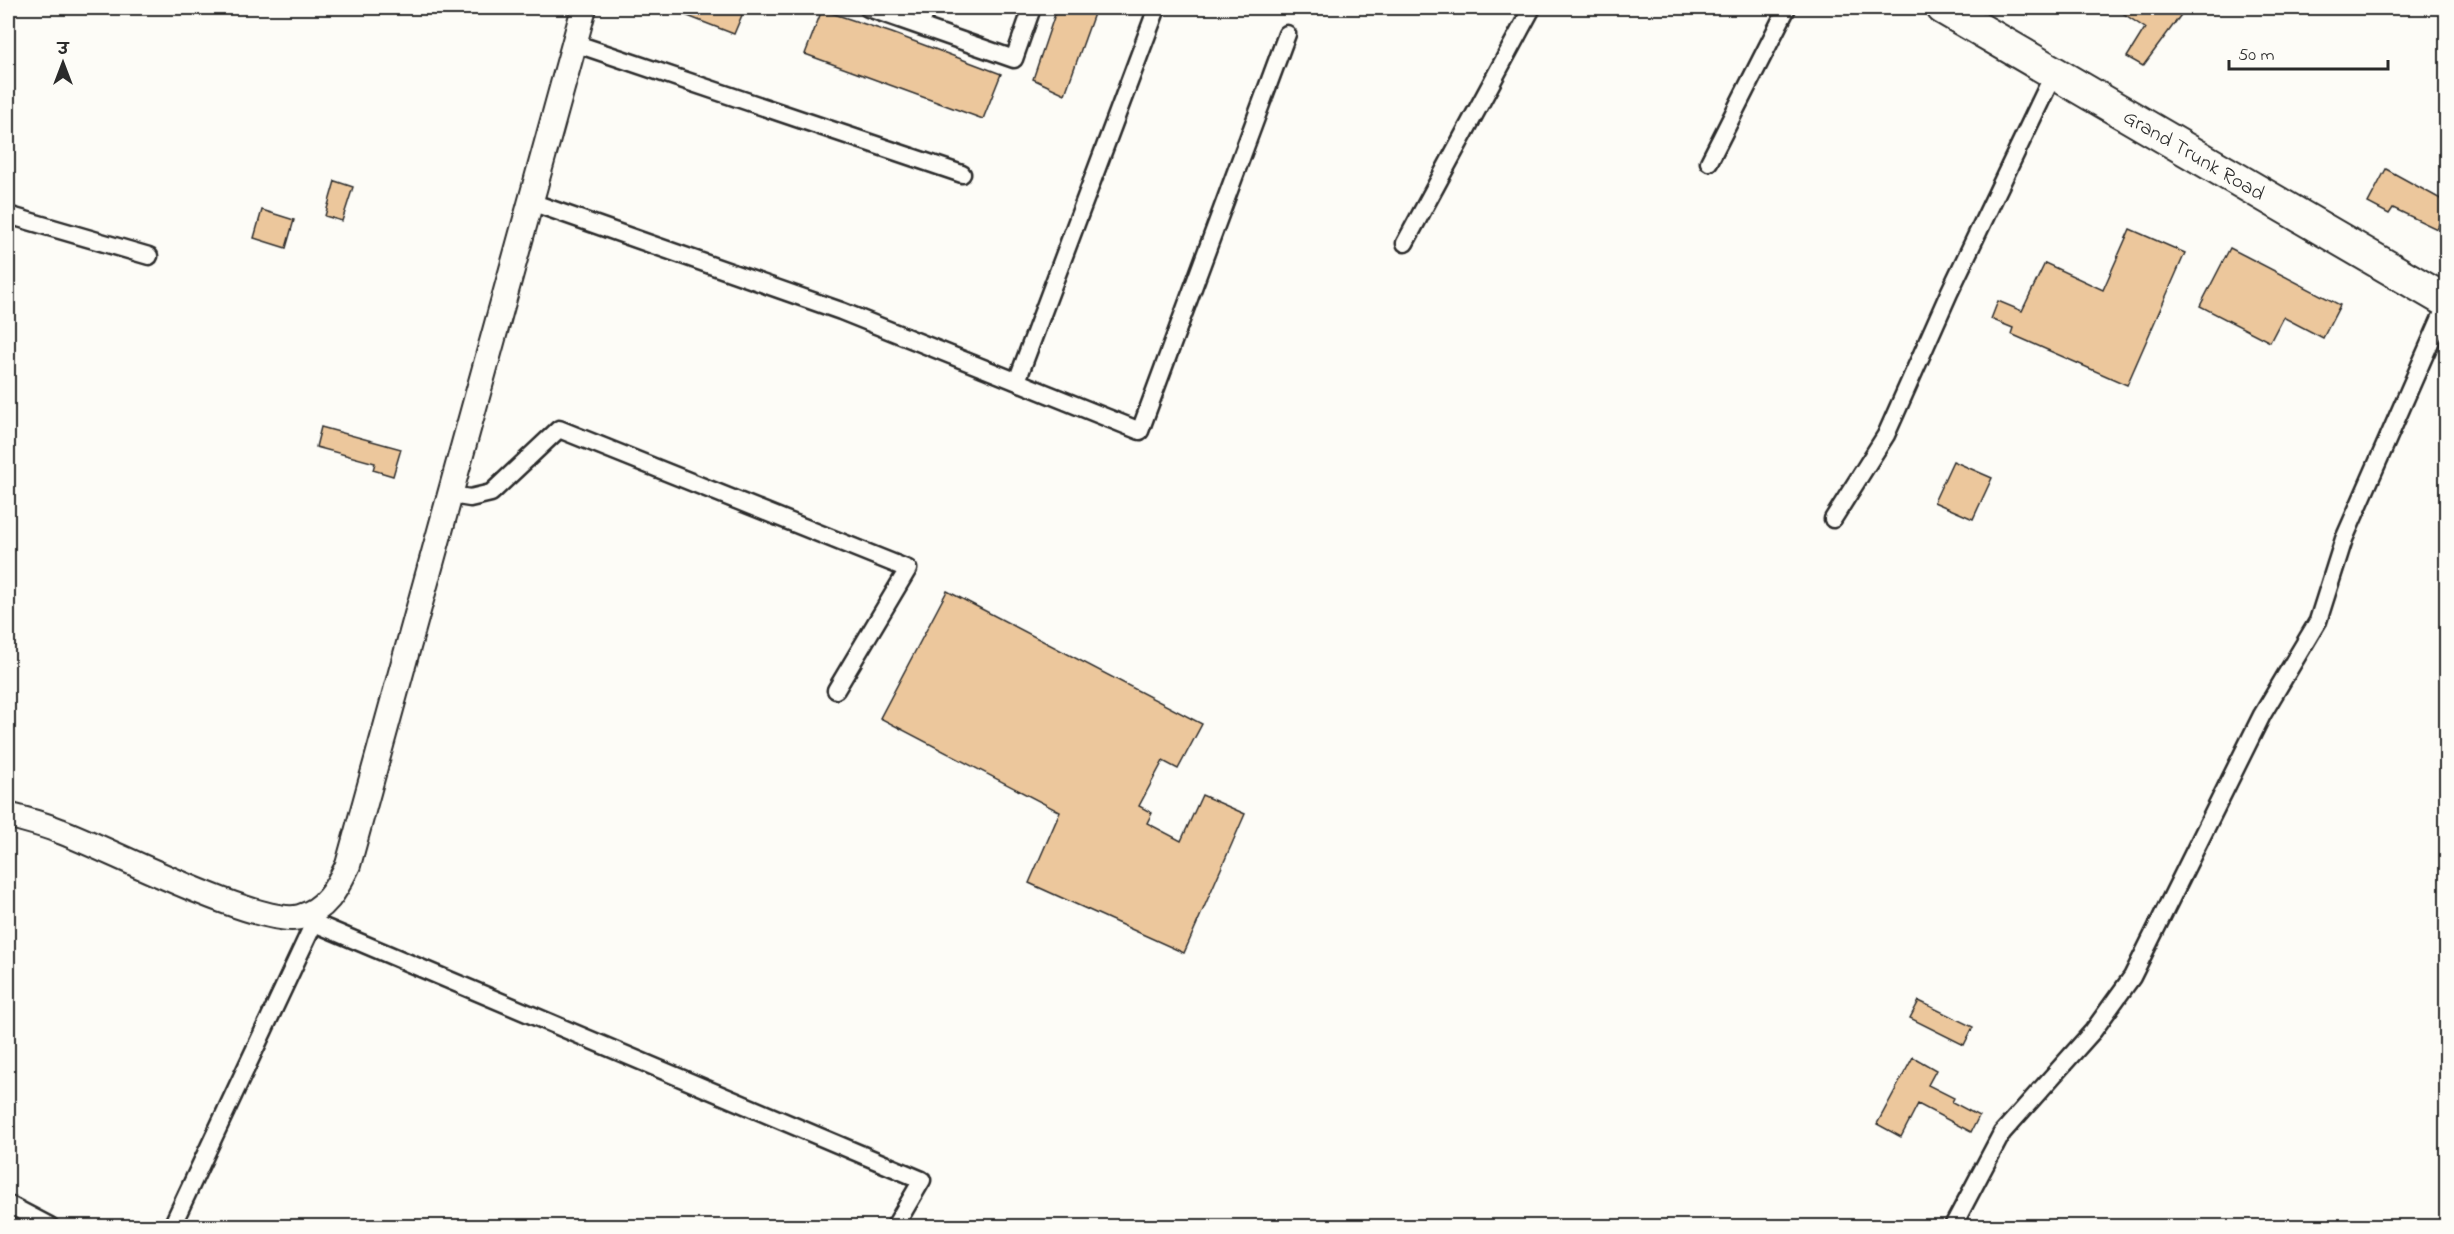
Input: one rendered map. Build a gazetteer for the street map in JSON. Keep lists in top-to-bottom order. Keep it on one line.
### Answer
{"streets":{"highway":["Grand Trunk Road"]},"scale_bar":"50 m","north":"top"}
